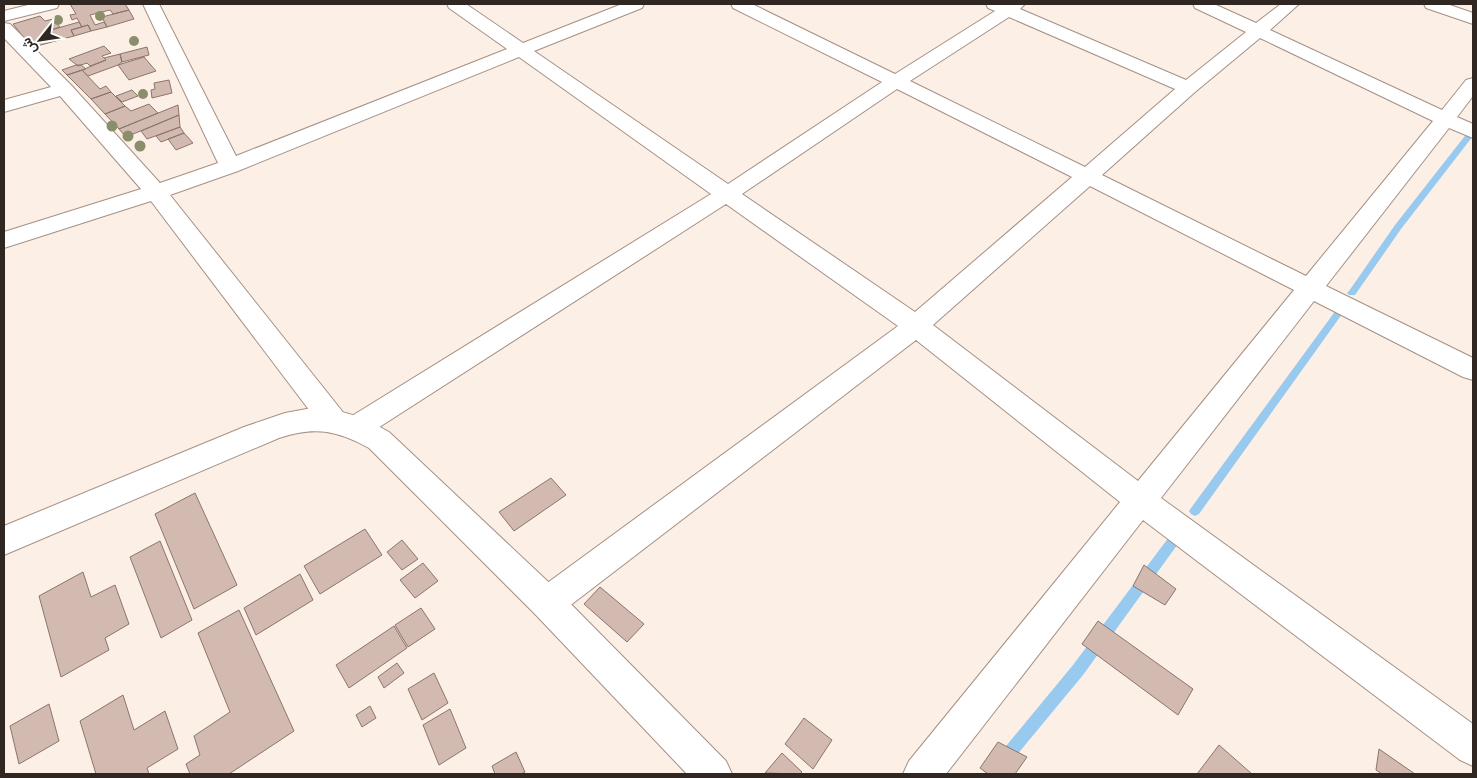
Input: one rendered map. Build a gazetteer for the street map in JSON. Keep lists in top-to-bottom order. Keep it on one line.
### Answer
{"north":"bottom left"}
